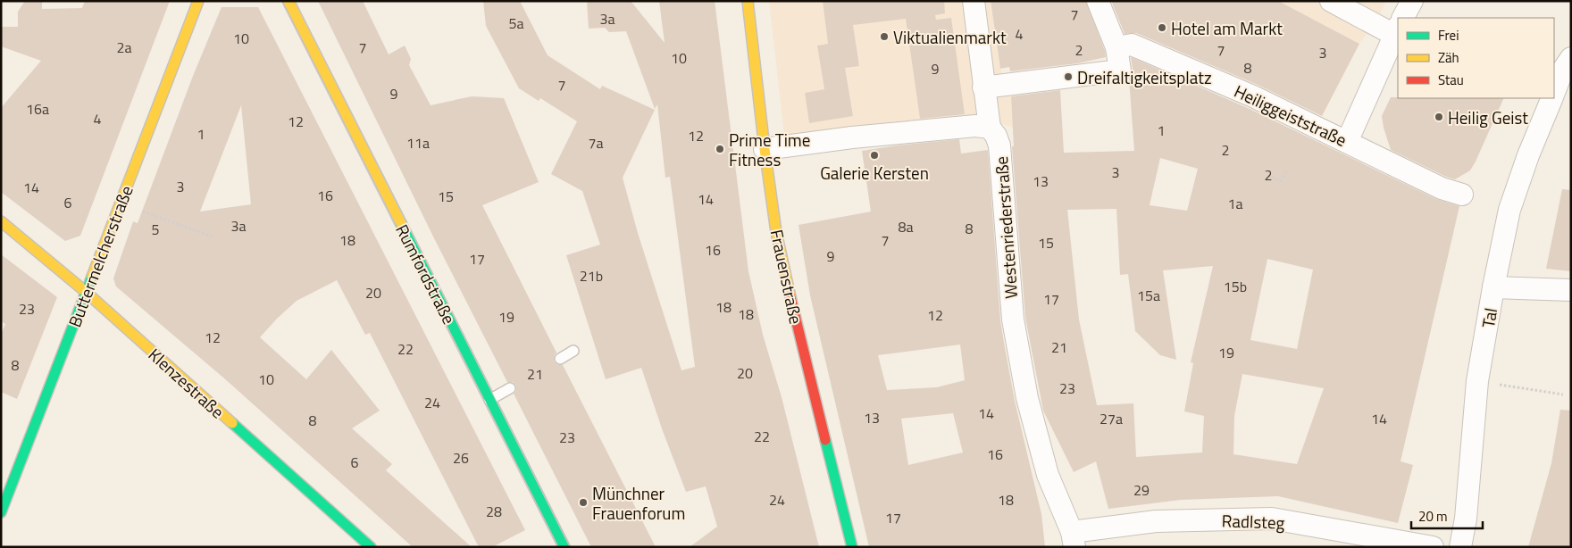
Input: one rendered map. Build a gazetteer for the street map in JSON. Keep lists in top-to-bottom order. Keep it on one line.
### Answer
{"streets":{"street":["Heiliggeiststraße","Westenriederstraße","Buttermelcherstraße","Rumfordstraße","Frauenstraße","Tal","Klenzestraße","Radlsteg"]},"crossings":[["Westenriederstraße","Radlsteg"],["Buttermelcherstraße","Klenzestraße"]],"places":["Hotel am Markt","Viktualienmarkt","Dreifaltigkeitsplatz","Heilig Geist","Prime Time Fitness","Galerie Kersten","Münchner Frauenforum"],"house_numbers":["7","3a","5a","4","10","2a","7","2","7","3","10","8","9","7","9","16a","4","12","1","1","12","11a","7a","2","3","2","13","3","14","16","15","14","6","1a","3a","8a","8","5","18","7","15","16","9","17","21b","15b","20","15a","17","18","23","18","12","19","12","21","22","19","8","20","21","10","23","24","14","13","27a","14","8","22","23","16","26","6","29","24","18","28","17"],"legend":["Frei","Zäh","Stau"],"scale_bar":"20 m"}
